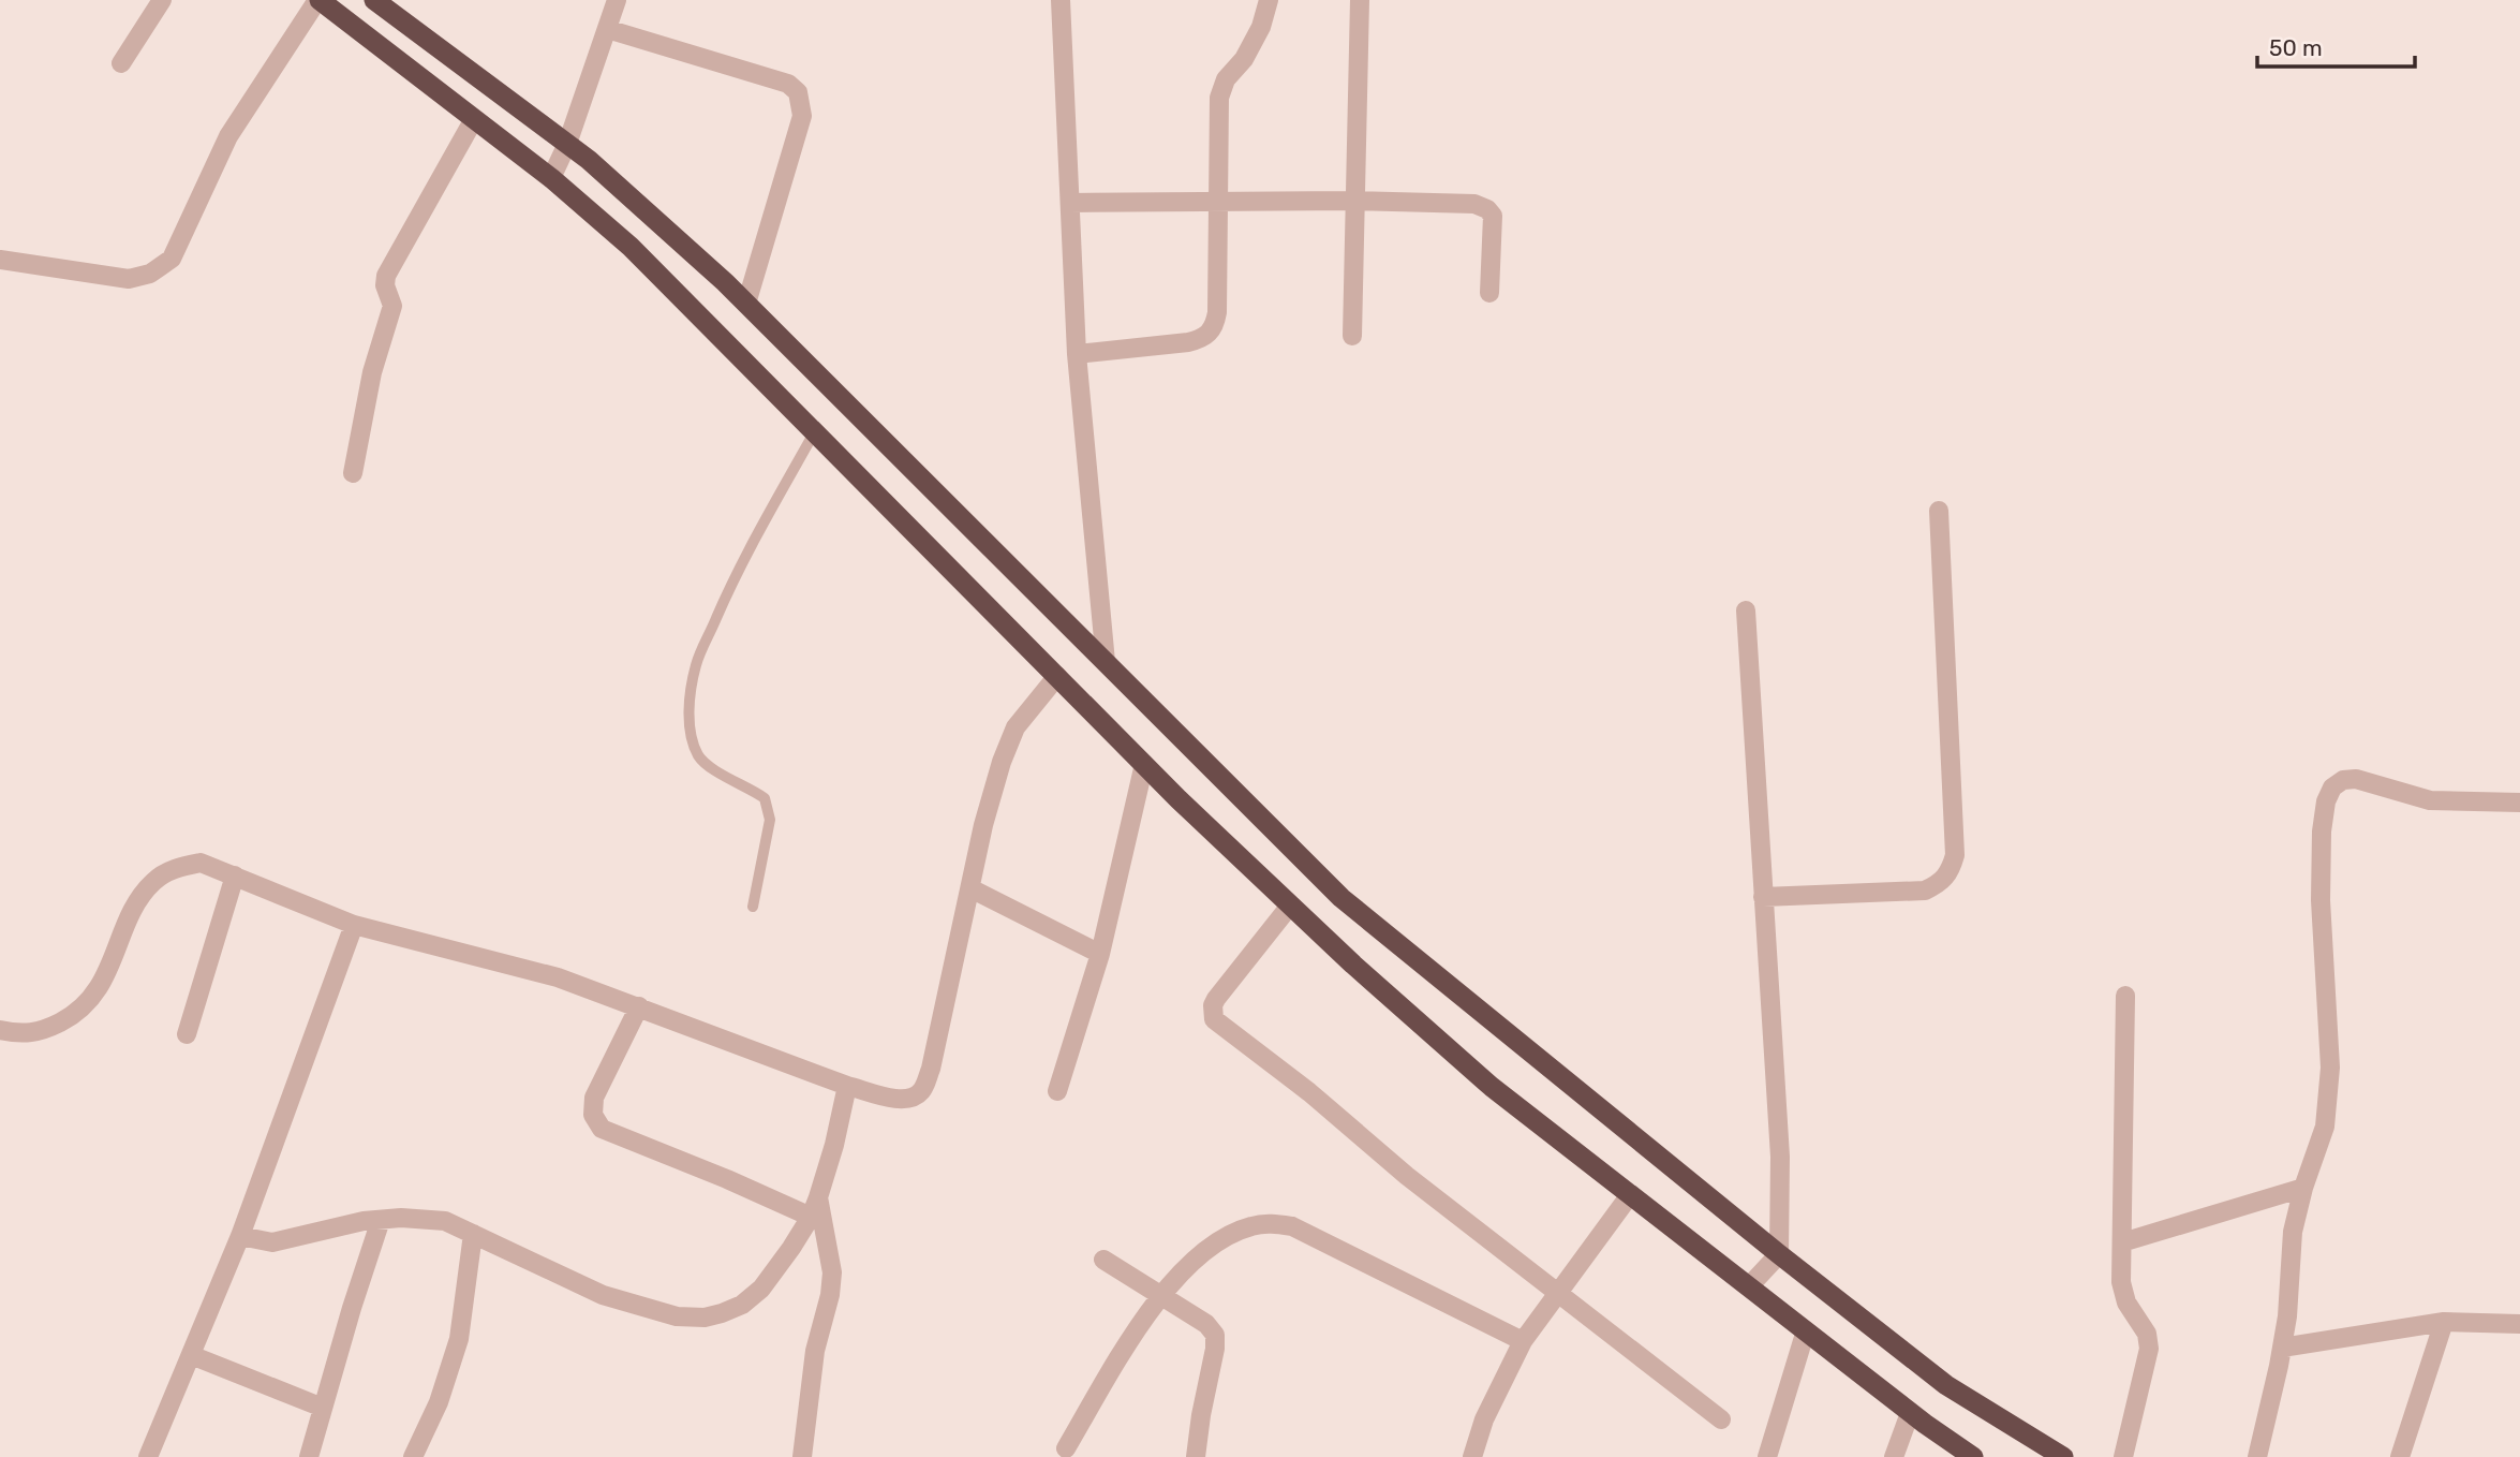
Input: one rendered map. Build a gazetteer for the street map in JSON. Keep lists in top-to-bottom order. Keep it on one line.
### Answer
{"scale_bar":"50 m"}
